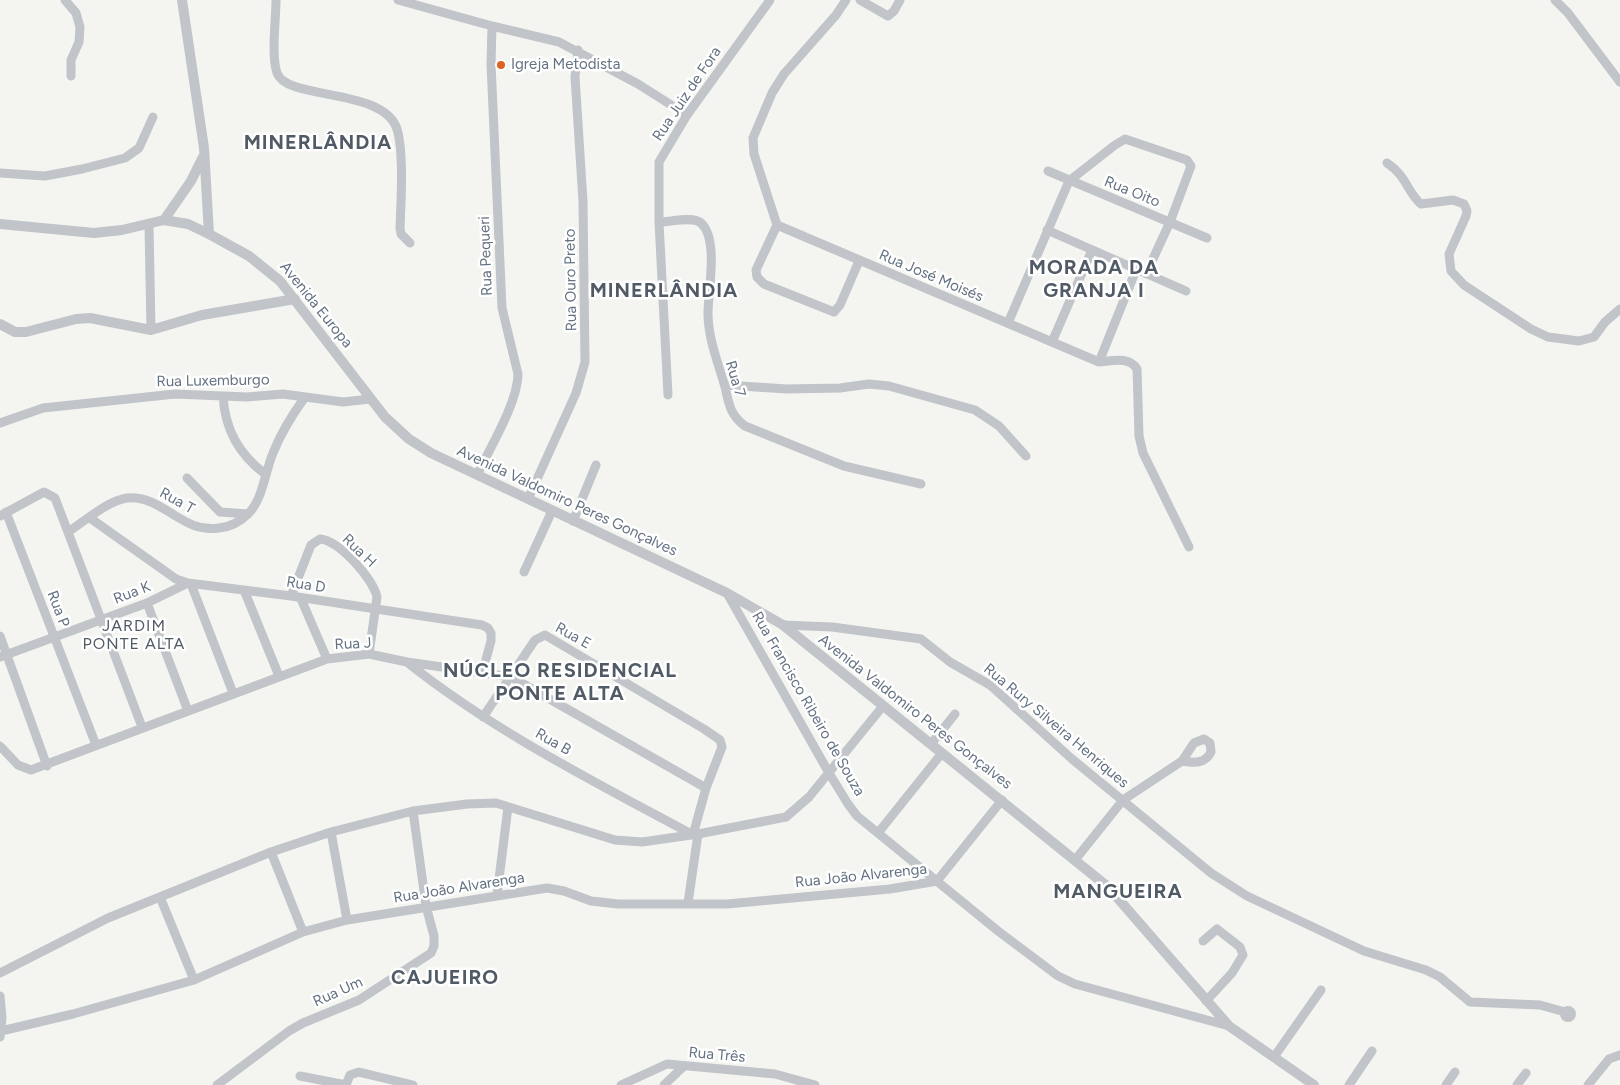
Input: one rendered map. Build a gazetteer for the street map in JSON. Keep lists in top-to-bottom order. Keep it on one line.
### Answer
{"streets":{"street":["Rua Juiz de Fora","Rua Oito","Rua Pequeri","Rua José Moisés","Rua Ouro Preto","Avenida Europa","Rua 7","Rua Luxemburgo","Rua T","Avenida Valdomiro Peres Gonçalves","Rua H","Rua D","Rua K","Rua P","Rua E","Rua J","Rua Francisco Ribeiro de Souza","Rua Rury Silveira Henriques","Rua B","Rua João Alvarenga","Rua Um","Rua Três"]},"crossings":[["Rua Juiz de Fora","Rua 7"],["Rua Pequeri","Avenida Valdomiro Peres Gonçalves"],["Rua Ouro Preto","Avenida Valdomiro Peres Gonçalves"],["Avenida Europa","Rua Luxemburgo"],["Avenida Europa","Avenida Valdomiro Peres Gonçalves"],["Rua Luxemburgo","Rua T"],["Rua T","Rua D"],["Avenida Valdomiro Peres Gonçalves","Rua Francisco Ribeiro de Souza"],["Avenida Valdomiro Peres Gonçalves","Rua Rury Silveira Henriques"],["Rua H","Rua D"],["Rua H","Rua J"],["Rua D","Rua K"],["Rua D","Rua J"],["Rua K","Rua P"],["Rua P","Rua J"],["Rua E","Rua J"],["Rua E","Rua B"],["Rua E","Rua João Alvarenga"],["Rua J","Rua B"],["Rua Francisco Ribeiro de Souza","Rua João Alvarenga"],["Rua João Alvarenga","Rua Um"]],"districts":["MINERLÂNDIA","MORADA DA GRANJA I","MINERLÂNDIA","JARDIM PONTE ALTA","NÚCLEO RESIDENCIAL PONTE ALTA","MANGUEIRA","CAJUEIRO"],"places":["Igreja Metodista"]}
